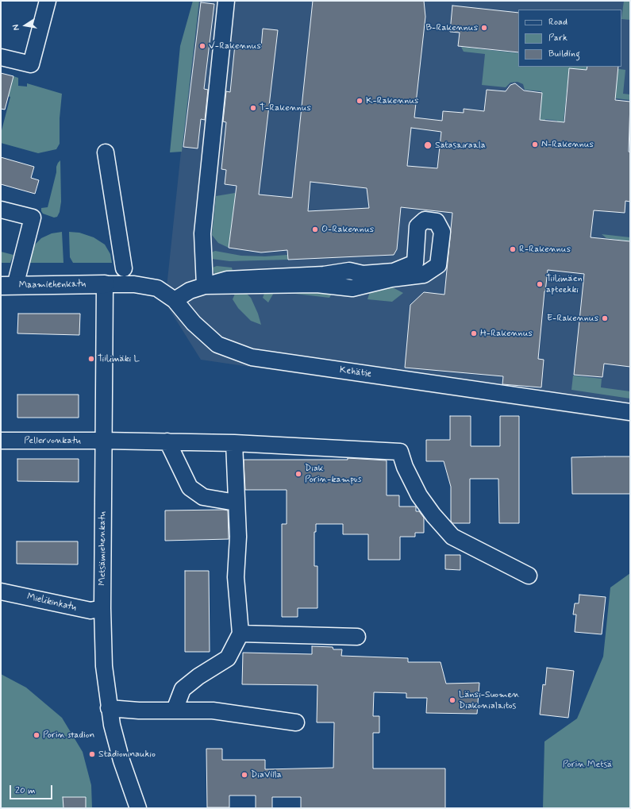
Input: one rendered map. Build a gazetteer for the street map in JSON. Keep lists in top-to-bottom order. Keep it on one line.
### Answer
{"streets":{"main road":["Maamiehenkatu"],"street":["Kehätie","Pellervonkatu","Metsämiehenkatu","Mielikinkatu"]},"crossings":[["Maamiehenkatu","Kehätie"],["Maamiehenkatu","Metsämiehenkatu"],["Kehätie","Metsämiehenkatu"],["Pellervonkatu","Metsämiehenkatu"],["Metsämiehenkatu","Mielikinkatu"]],"parks":["Porin Metsä"],"places":["B-Rakennus","V-Rakennus","K-Rakennus","T-Rakennus","N-Rakennus","Satasairaala","O-Rakennus","R-Rakennus","Tiilimäen apteekki","E-Rakennus","H-Rakennus","Tiilimäki L","Diak Porin-kampus","Länsi-Suomen Diakonialaitos","Porin stadion","Stadioninaukio","DiaVilla"],"legend":["Road","Park","Building"],"scale_bar":"20 m","north":"left"}
